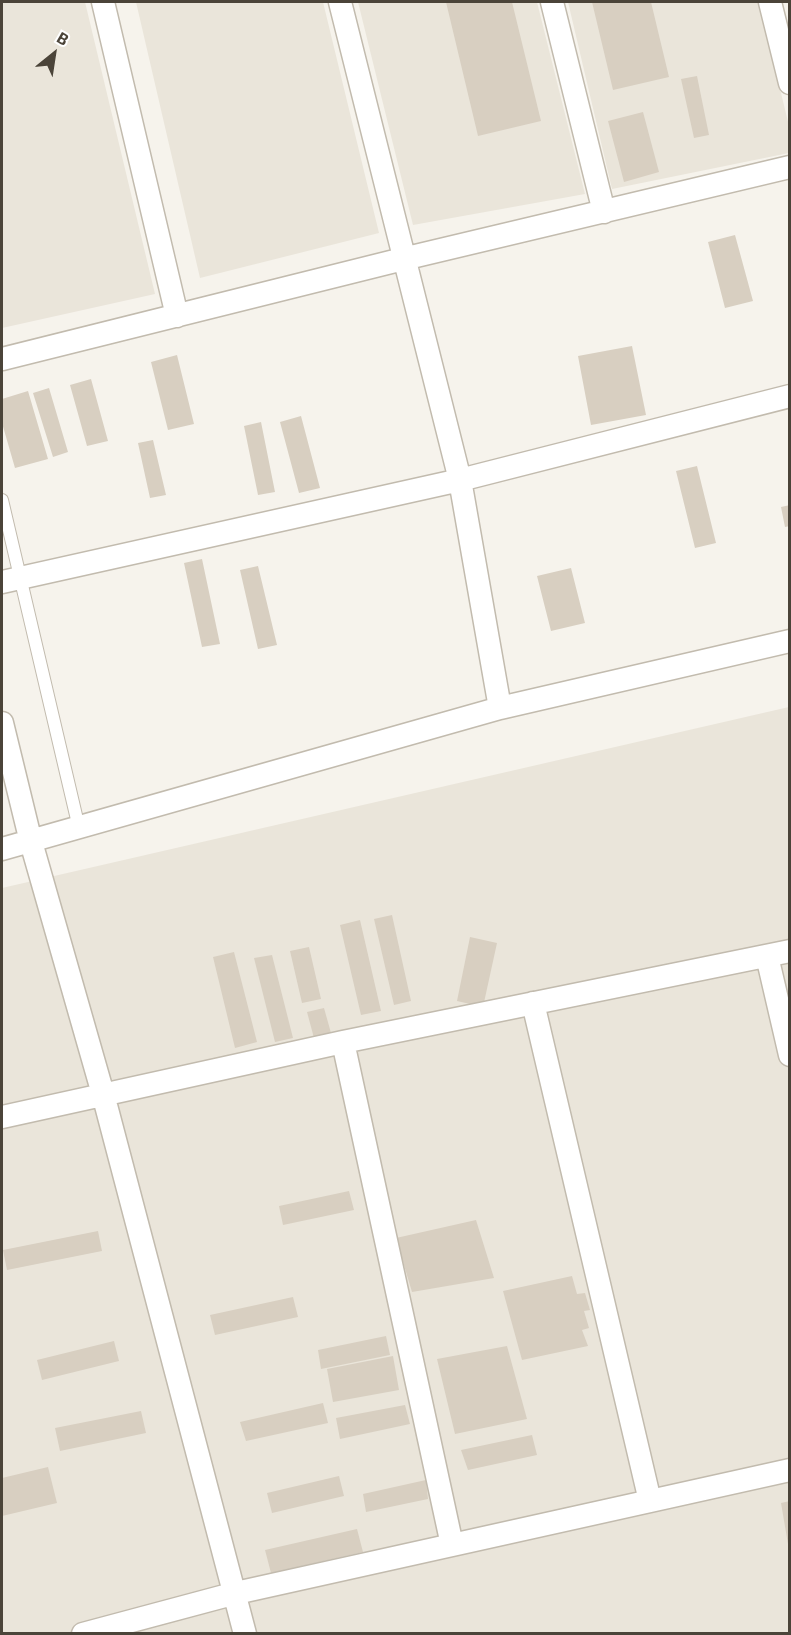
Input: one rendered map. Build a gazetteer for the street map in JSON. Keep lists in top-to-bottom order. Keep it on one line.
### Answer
{"north":"top right"}
